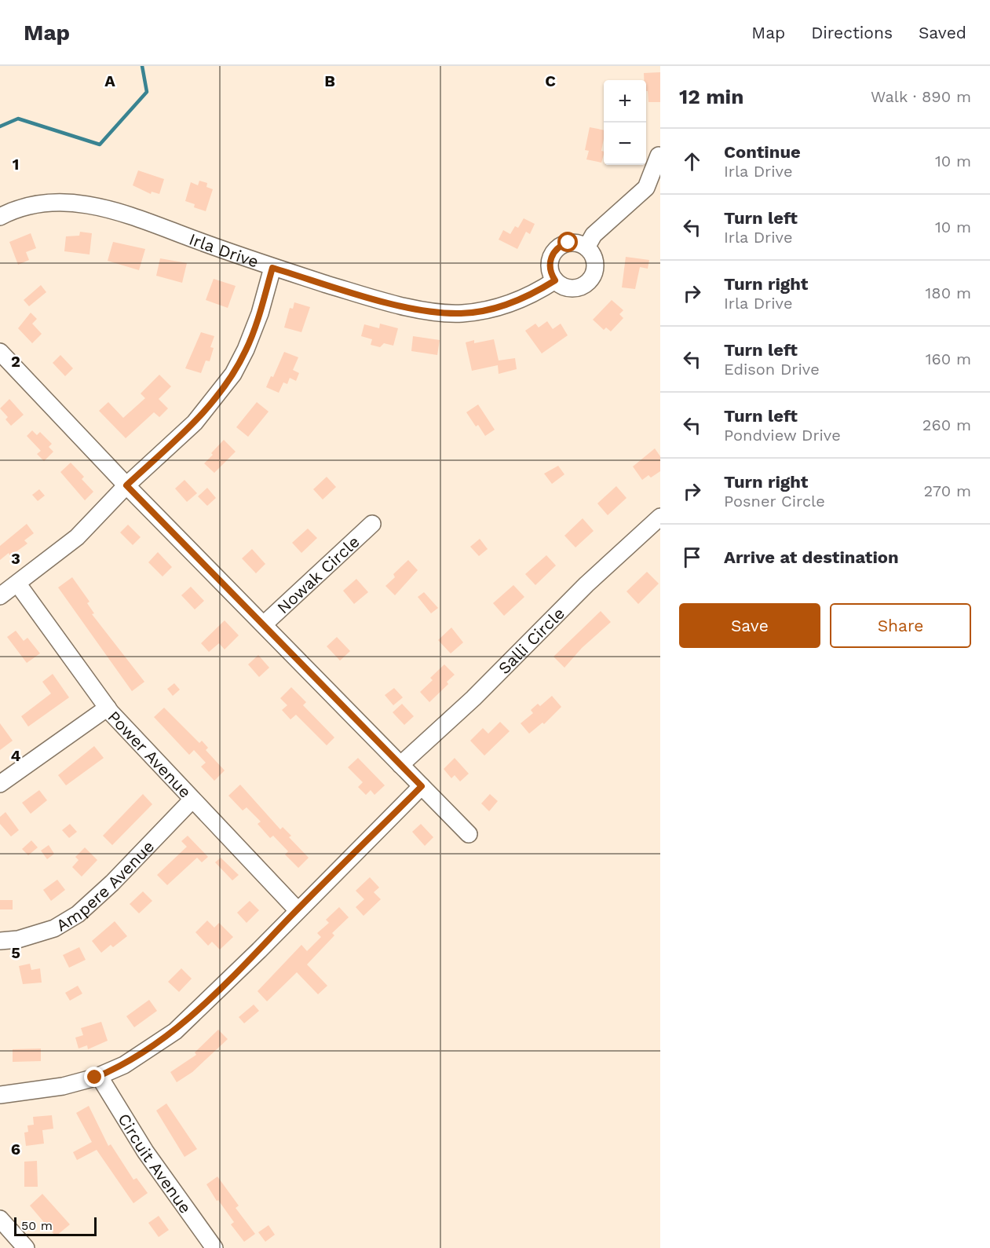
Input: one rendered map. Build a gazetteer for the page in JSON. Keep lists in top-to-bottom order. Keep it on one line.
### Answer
{"streets":{"street":["Irla Drive","Nowak Circle","Salli Circle","Power Avenue","Ampere Avenue","Circuit Avenue"]},"crossings":[["Power Avenue","Ampere Avenue"]],"scale_bar":"50 m","page":{"header":"Map","nav":["Map","Directions","Saved"],"heading":["12 min","Walk · 890 m"],"map_buttons":["+","−"],"list":[["Continue","Irla Drive","10 m"],["Turn left","Irla Drive","10 m"],["Turn right","Irla Drive","180 m"],["Turn left","Edison Drive","160 m"],["Turn left","Pondview Drive","260 m"],["Turn right","Posner Circle","270 m"],"Arrive at destination"],"buttons":["Save","Share"],"scale":"50 m"},"grid":{"columns":["A","B","C"],"rows":["1","2","3","4","5","6"]}}
